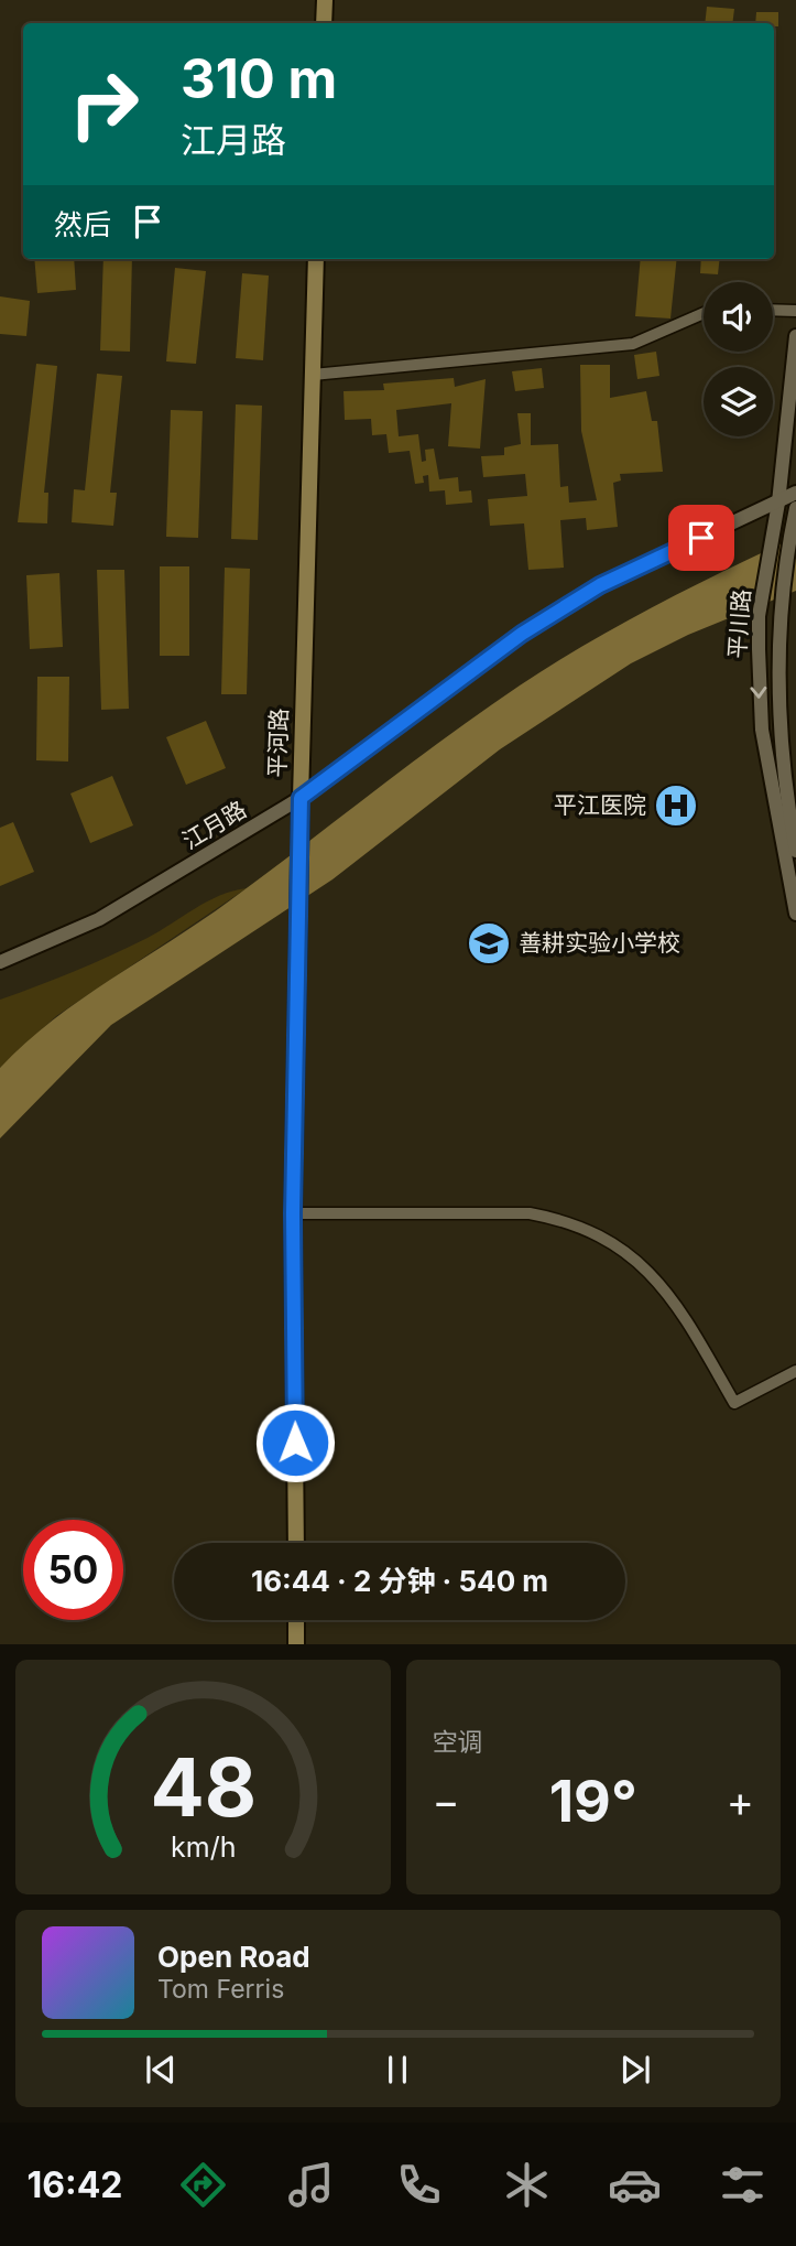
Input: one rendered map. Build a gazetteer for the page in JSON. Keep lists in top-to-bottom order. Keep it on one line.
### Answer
{"streets":{"main road":["平河路"],"street":["平川路","江月路"]},"crossings":[["平川路","江月路"],["平河路","江月路"]],"places":{"hospital":["平江医院"],"school or university":["善耕实验小学校"]},"page":{"turn":["310 m","江月路"],"then":"然后","limit":"50","trip":"16:44 · 2 分钟 · 540 m","tile":"空调","heat":["−","19°","+"],"song":["Open Road","Tom Ferris"],"tabs":"16:42","gauge":["48","km/h"]}}
